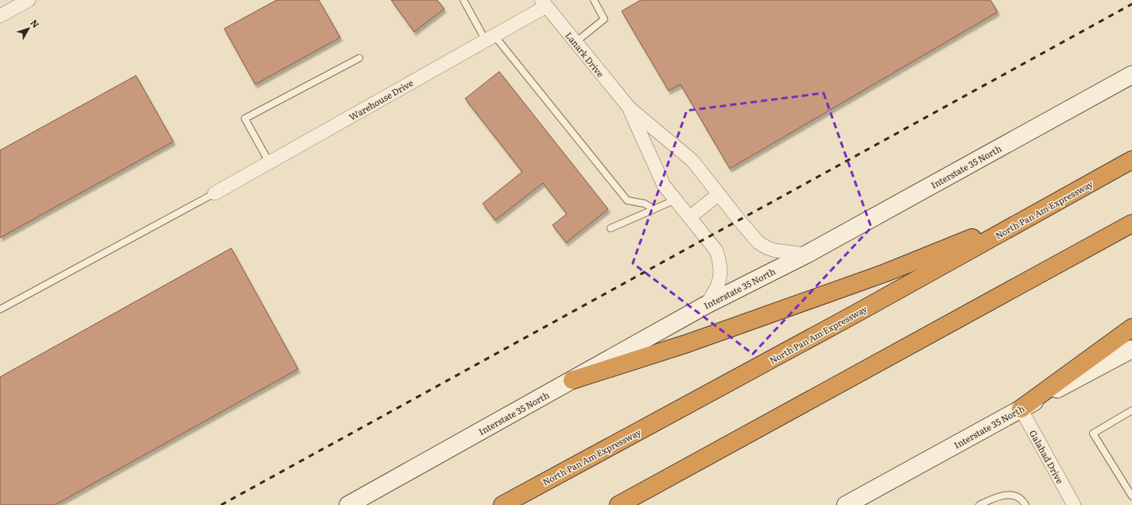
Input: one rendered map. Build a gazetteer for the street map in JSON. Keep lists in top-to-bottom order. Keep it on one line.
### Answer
{"streets":{"highway":["North Pan Am Expressway"],"main road":["Interstate 35 North"],"street":["Lanark Drive","Warehouse Drive","Galahad Drive"]},"crossings":[["Lanark Drive","Warehouse Drive"],["Lanark Drive","Interstate 35 North"],["Interstate 35 North","Galahad Drive"]],"north":"top right"}
